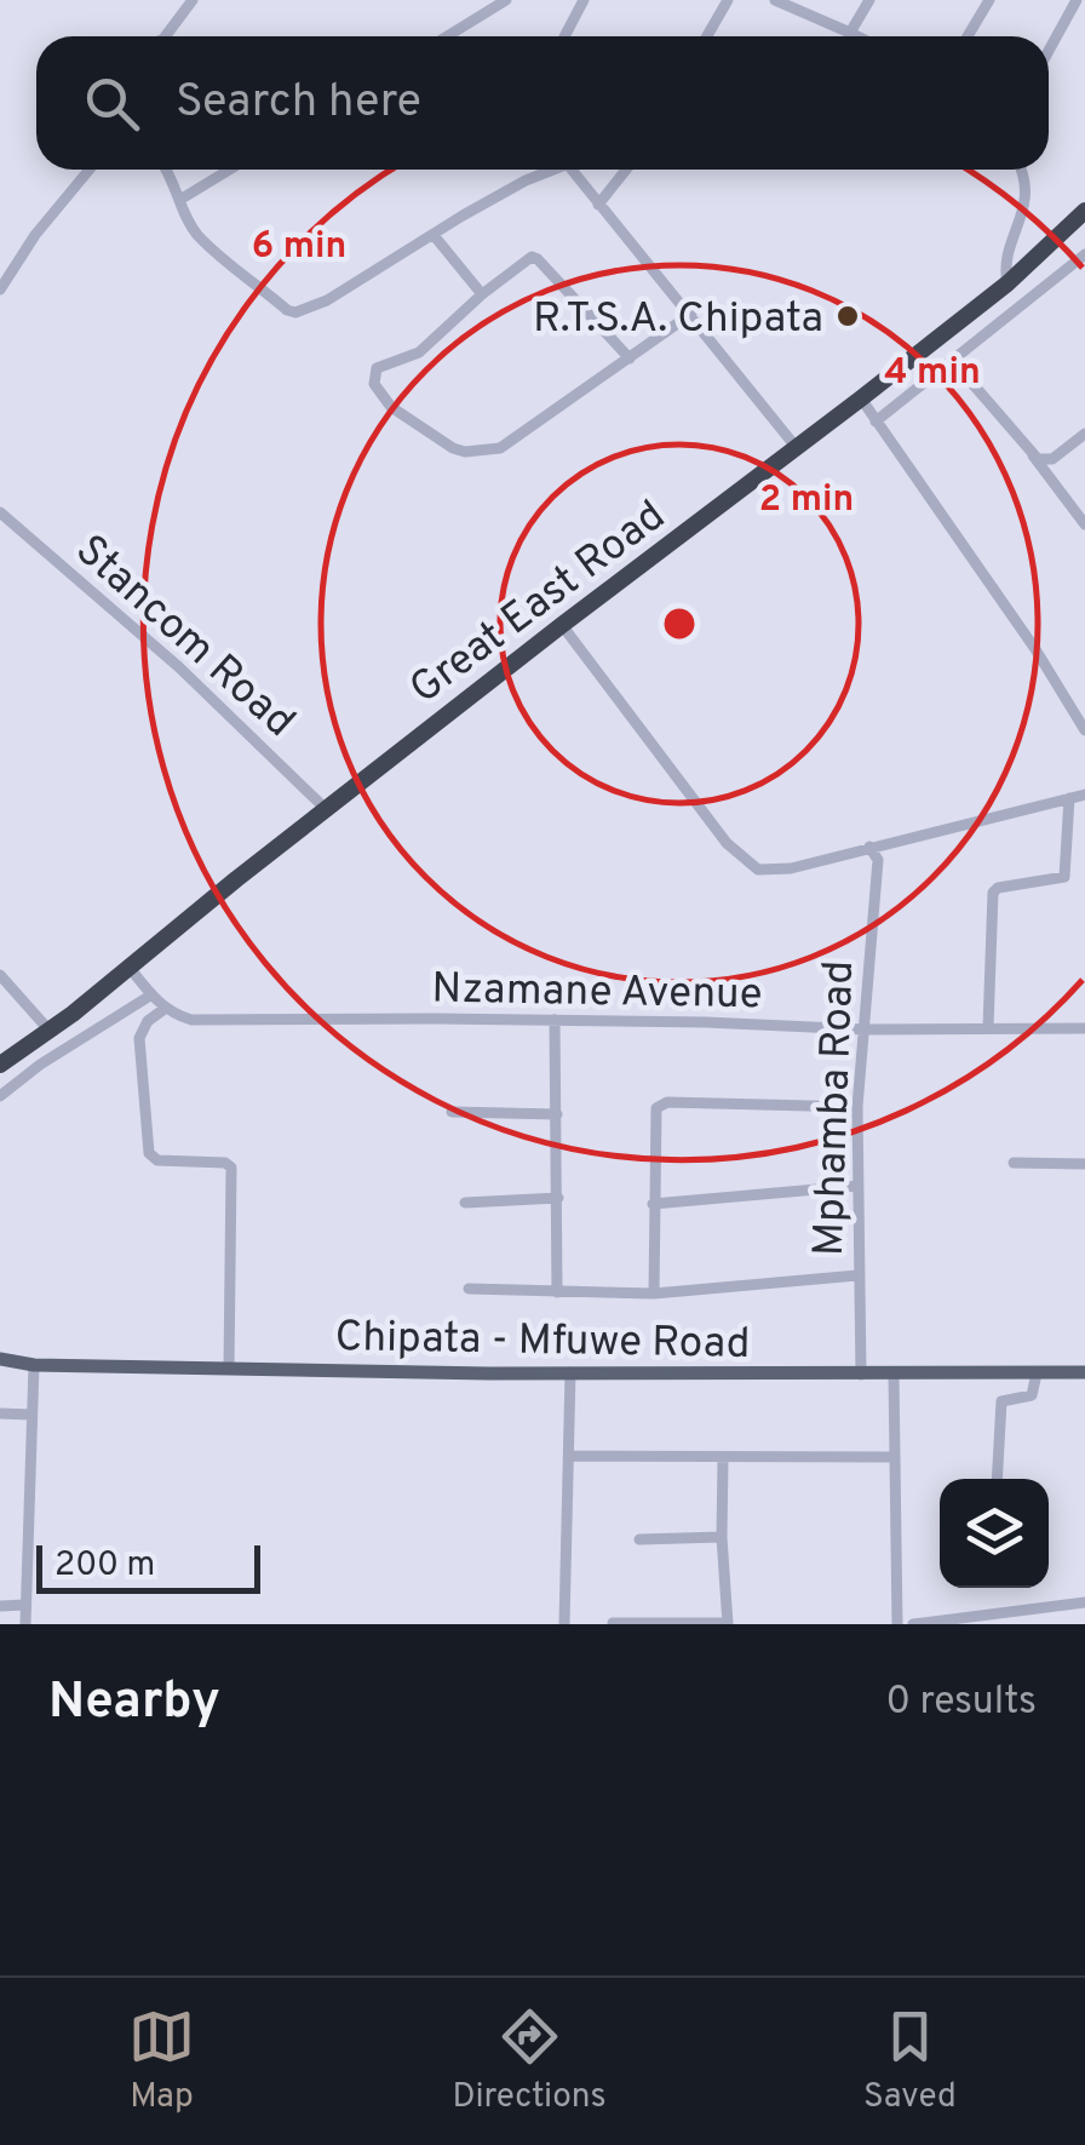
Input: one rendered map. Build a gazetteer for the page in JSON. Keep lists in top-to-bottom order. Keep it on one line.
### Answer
{"streets":{"highway":["Great East Road"],"main road":["Chipata - Mfuwe Road"],"street":["Stancom Road","Nzamane Avenue","Mphamba Road"]},"crossings":[["Great East Road","Stancom Road"],["Great East Road","Nzamane Avenue"],["Nzamane Avenue","Mphamba Road"],["Mphamba Road","Chipata - Mfuwe Road"]],"places":["R.T.S.A. Chipata"],"scale_bar":"200 m","page":{"search":"Search here","scale":"200 m","heading":["Nearby","0 results"],"nav":["Map","Directions","Saved"]},"rings":["6 min","4 min","2 min"]}
